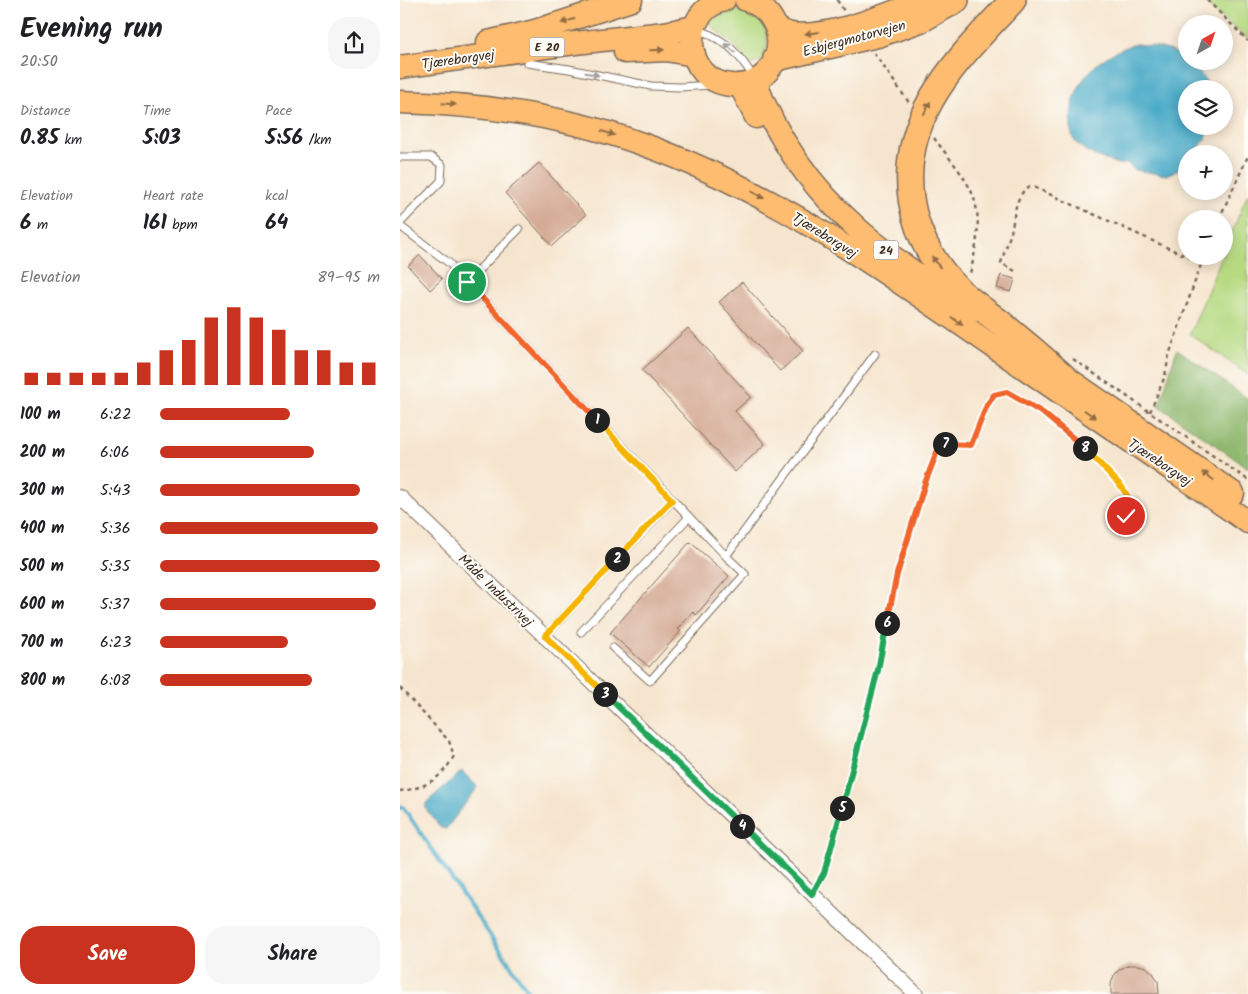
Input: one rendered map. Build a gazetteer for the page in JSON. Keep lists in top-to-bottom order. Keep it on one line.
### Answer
{"streets":{"highway":["Esbjergmotorvejen","E 20","Tjæreborgvej","24"],"street":["Måde Industrivej"]},"crossings":[["Tjæreborgvej","24"]],"north":"top right","page":{"heading":["Evening run","20:50"],"map_buttons":["+","−"],"stats":[["Distance","0.85 km"],["Time","5:03"],["Pace","5:56 /km"],["Elevation","6 m"],["Heart rate","161 bpm"],["kcal","64"]],"chart":["Elevation","89–95 m"],"list":[{"name":"100 m","note":"6:22"},{"name":"200 m","note":"6:06"},{"name":"300 m","note":"5:43"},{"name":"400 m","note":"5:36"},{"name":"500 m","note":"5:35"},{"name":"600 m","note":"5:37"},{"name":"700 m","note":"6:23"},{"name":"800 m","note":"6:08"}],"pins":["1","7","8","2","6","3","5","4"],"buttons":["Save","Share"]}}
